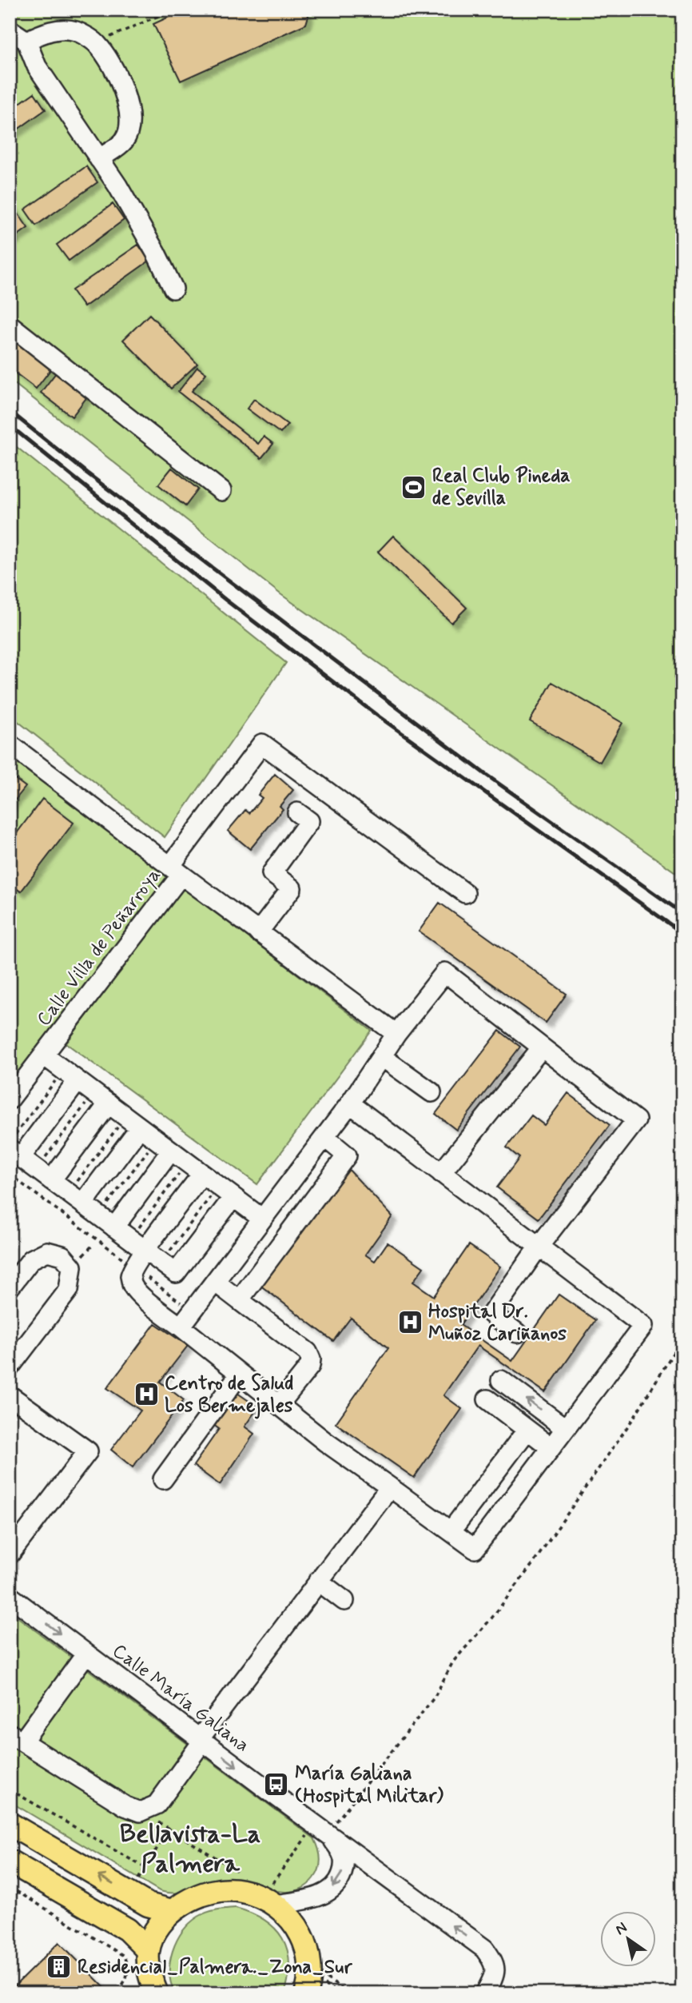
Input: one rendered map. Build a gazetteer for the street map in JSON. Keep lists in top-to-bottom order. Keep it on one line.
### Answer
{"streets":{"street":["Calle Villa de Peñarroya","Calle María Galiana"]},"districts":["Bellavista-La Palmera"],"places":{"sports":["Real Club Pineda de Sevilla"],"hospital":["Hospital Dr. Muñoz Cariñanos","Centro de Salud Los Bermejales"],"bus stop":["María Galiana (Hospital Militar)"],"building":["Residencial_Palmera._Zona_Sur"]},"north":"top left"}
